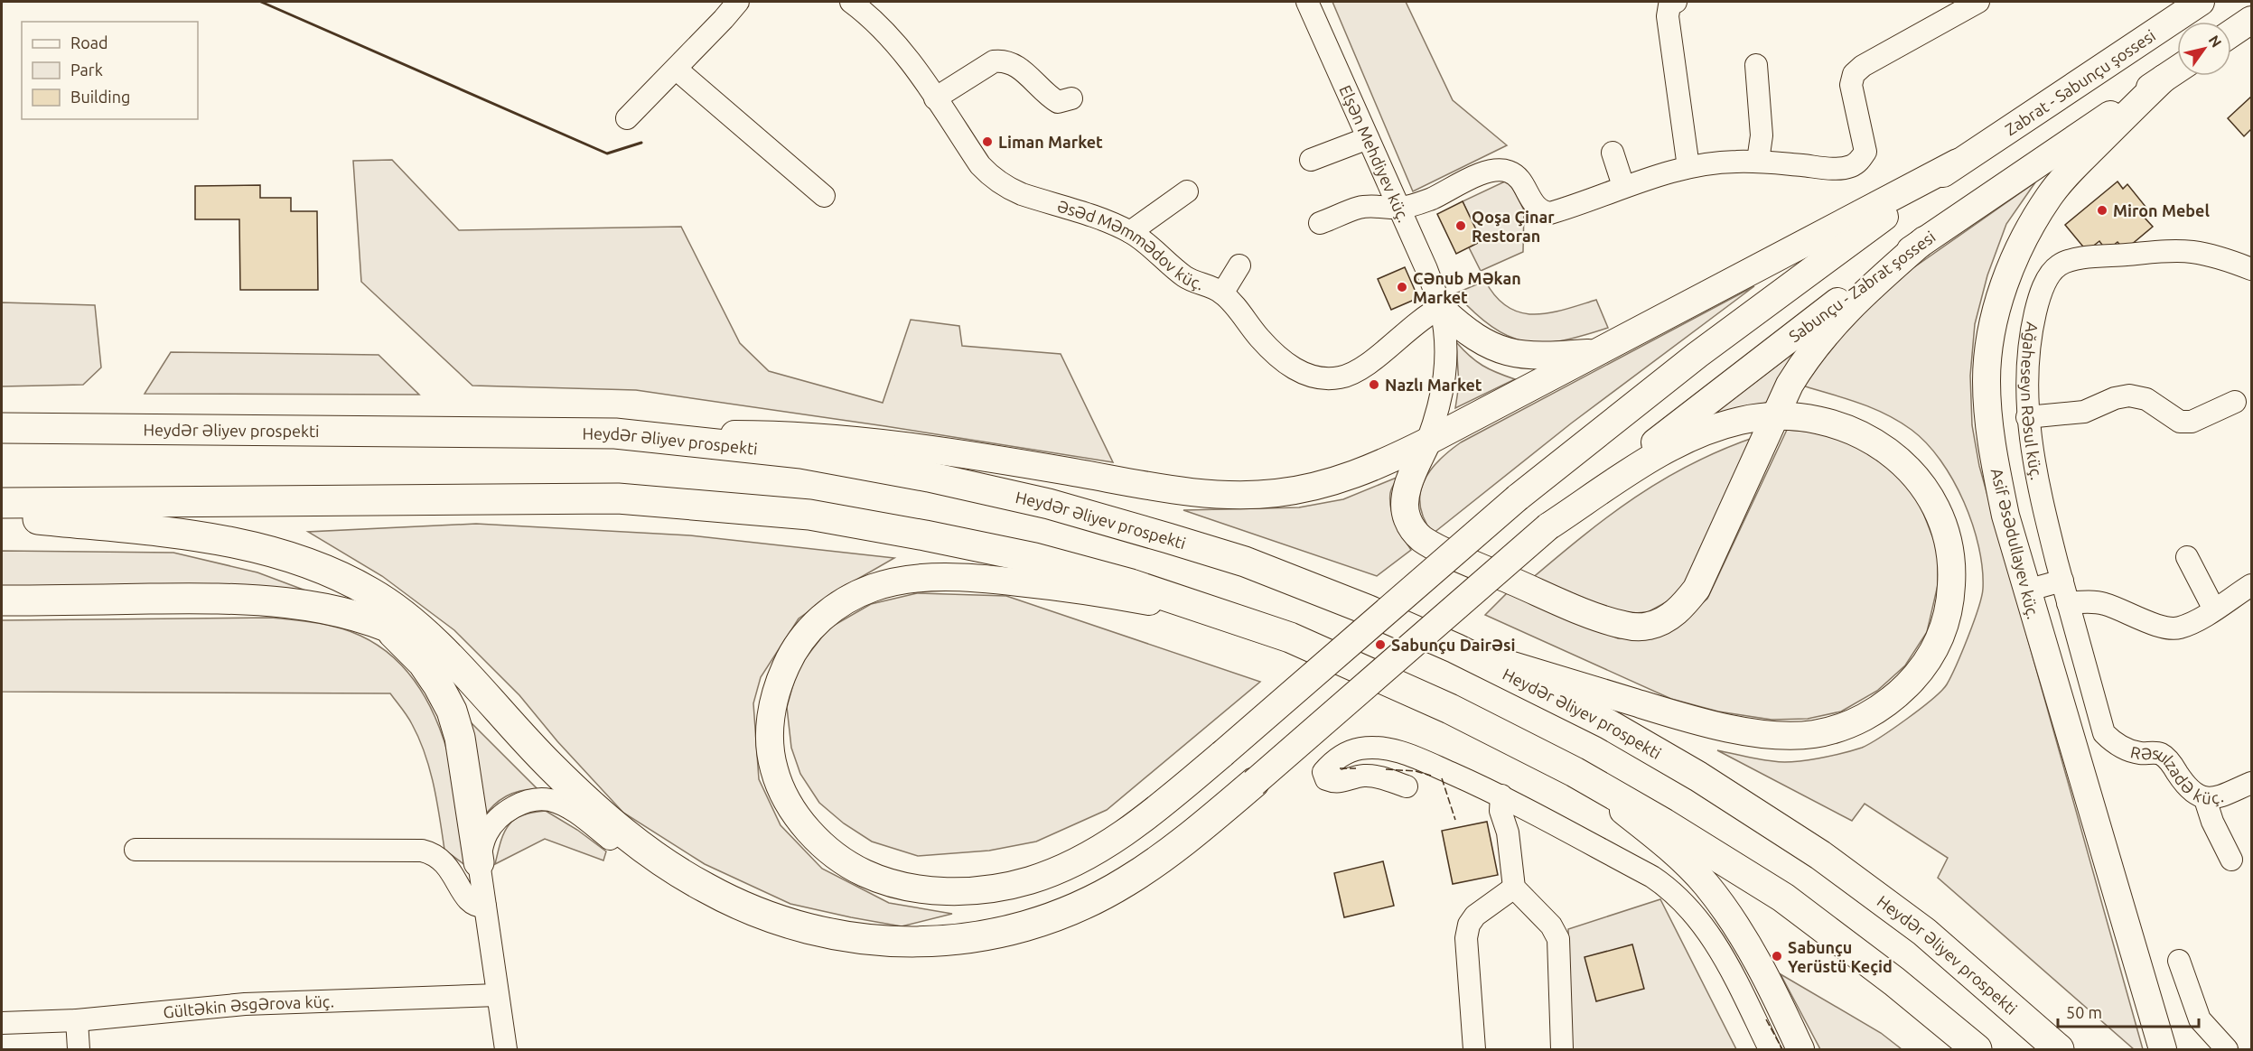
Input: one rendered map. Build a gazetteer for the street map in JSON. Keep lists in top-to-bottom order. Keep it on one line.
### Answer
{"streets":{"highway":["Heydər Əliyev prospekti"],"main road":["Zabrat - Sabunçu şossesi","Sabunçu - Zabrat şossesi","Asif Əsədullayev küç."],"street":["Elşən Mehdiyev küç.","Əsəd Məmmədov küç.","Ağaheseyn Rəsul küç.","Rəsulzadə küç.","Gültəkin Əsgərova küç."]},"crossings":[["Elşən Mehdiyev küç.","Əsəd Məmmədov küç."],["Sabunçu - Zabrat şossesi","Asif Əsədullayev küç."],["Ağaheseyn Rəsul küç.","Rəsulzadə küç."]],"places":["Liman Market","Miron Mebel","Qoşa Çinar Restoran","Cənub Məkan Market","Nazlı Market","Sabunçu Dairəsi","Sabunçu Yerüstü Keçid"],"legend":["Road","Park","Building"],"scale_bar":"50 m","north":"top right"}
